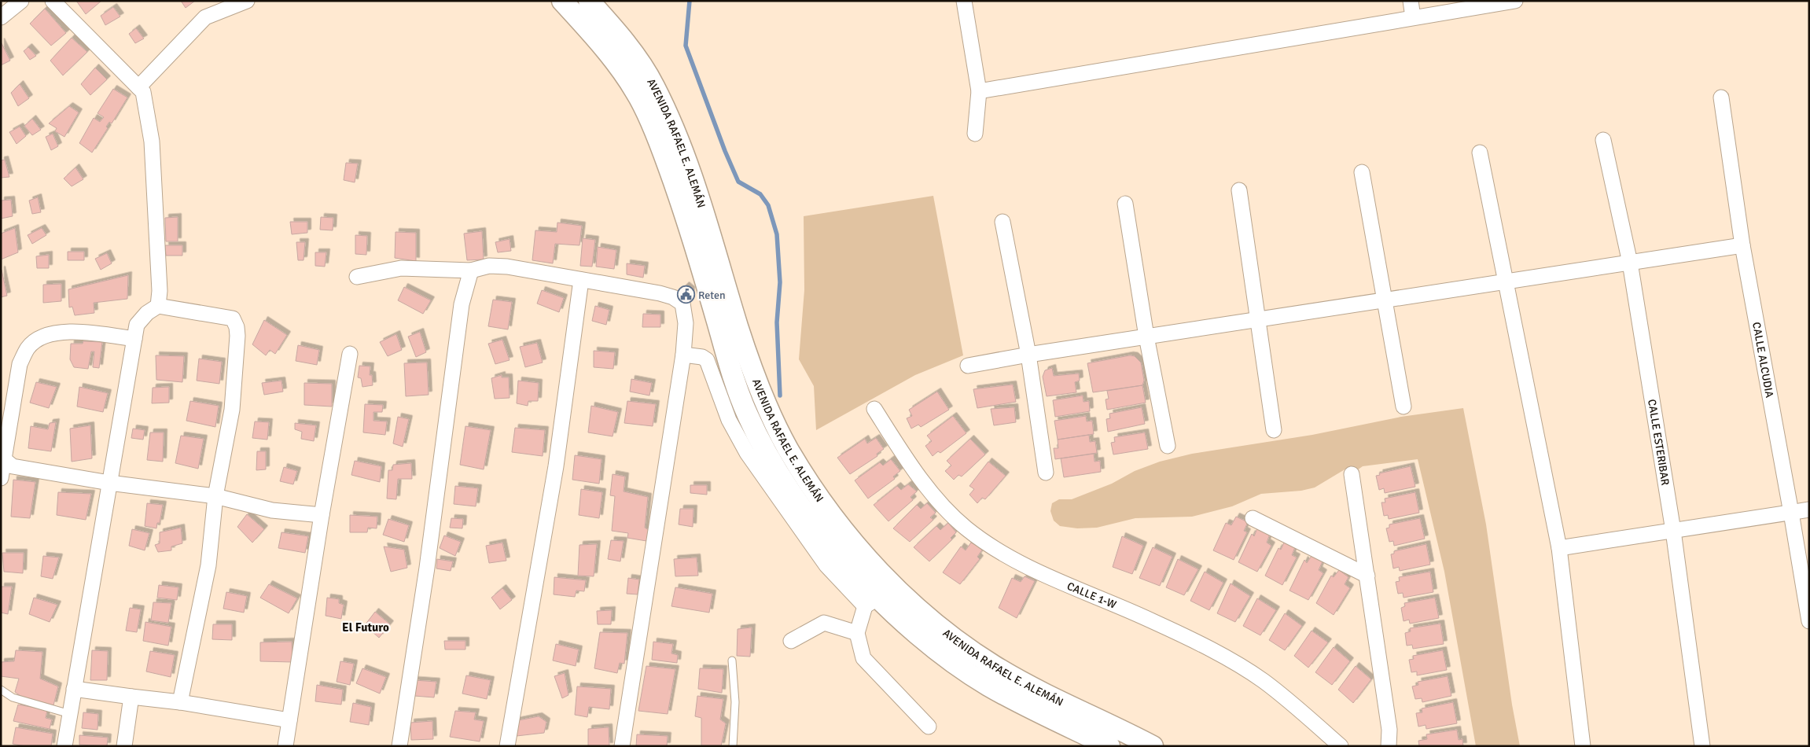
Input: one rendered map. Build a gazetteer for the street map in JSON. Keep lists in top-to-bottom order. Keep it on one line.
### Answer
{"streets":{"main road":["AVENIDA RAFAEL E. ALEMÁN"],"street":["CALLE ALCUDIA","CALLE ESTERIBAR","CALLE 1-W"]},"districts":["El Futuro"],"places":{"public building":["Reten"]}}
